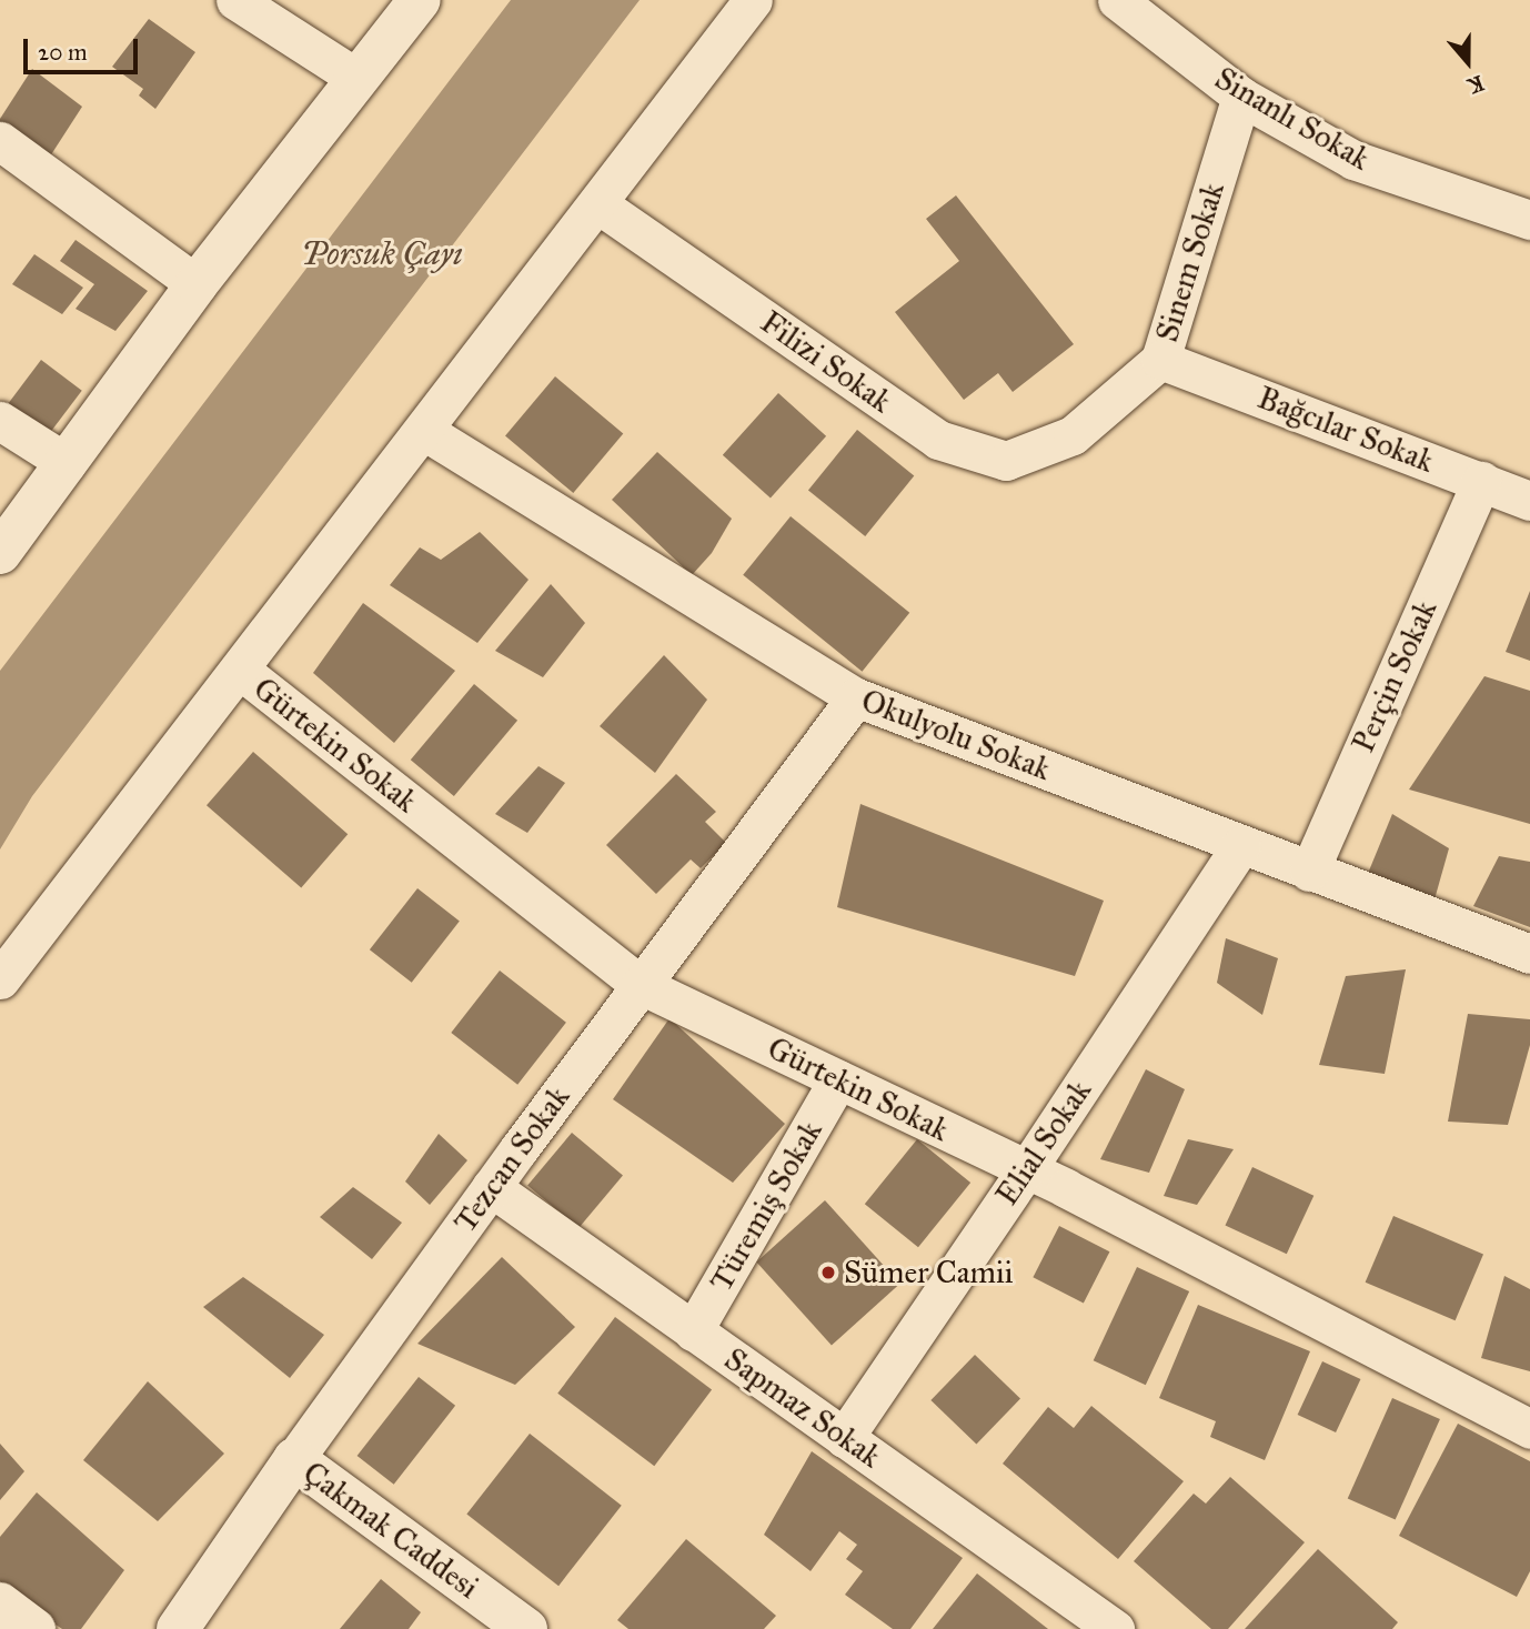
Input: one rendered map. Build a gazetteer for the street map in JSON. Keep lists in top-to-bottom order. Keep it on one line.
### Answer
{"streets":{"street":["Sinanlı Sokak","Sinem Sokak","Filizi Sokak","Bağcılar Sokak","Perçin Sokak","Okulyolu Sokak","Gürtekin Sokak","Elial Sokak","Tezcan Sokak","Türemiş Sokak","Sapmaz Sokak","Çakmak Caddesi"]},"crossings":[["Sinanlı Sokak","Sinem Sokak"],["Sinem Sokak","Filizi Sokak"],["Sinem Sokak","Bağcılar Sokak"],["Bağcılar Sokak","Perçin Sokak"],["Perçin Sokak","Okulyolu Sokak"],["Okulyolu Sokak","Elial Sokak"],["Okulyolu Sokak","Tezcan Sokak"],["Gürtekin Sokak","Elial Sokak"],["Gürtekin Sokak","Tezcan Sokak"],["Gürtekin Sokak","Türemiş Sokak"],["Elial Sokak","Sapmaz Sokak"],["Tezcan Sokak","Sapmaz Sokak"],["Tezcan Sokak","Çakmak Caddesi"],["Türemiş Sokak","Sapmaz Sokak"]],"water":["Porsuk Çayı"],"places":["Sümer Camii"],"scale_bar":"20 m","north":"bottom"}
